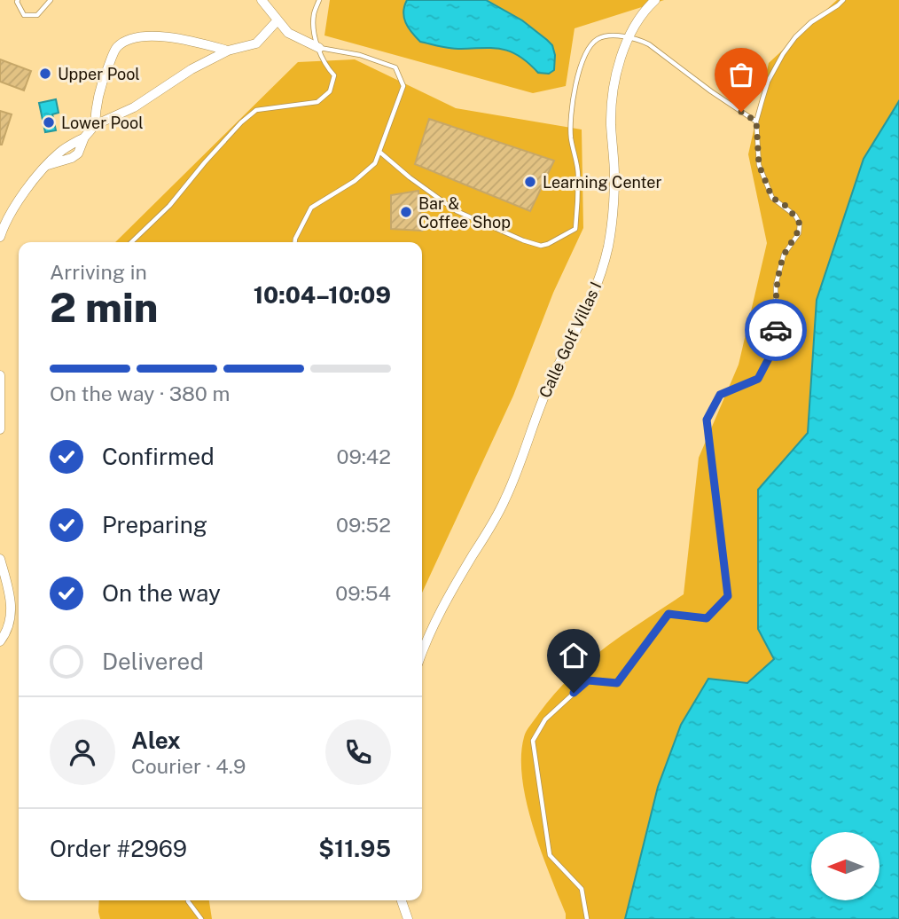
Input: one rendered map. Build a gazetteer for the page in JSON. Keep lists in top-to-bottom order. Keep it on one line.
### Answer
{"streets":{"street":["Calle Golf Villas I"]},"places":["Upper Pool","Lower Pool","Learning Center","Bar & Coffee Shop"],"north":"left","page":{"heading":["2 min","Arriving in","10:04–10:09"],"panel":["Alex","Courier · 4.9","Order #2969","$11.95"],"bar":"On the way · 380 m","list":[["Confirmed","09:42"],["Preparing","09:52"],["On the way","09:54"],"Delivered"]}}
